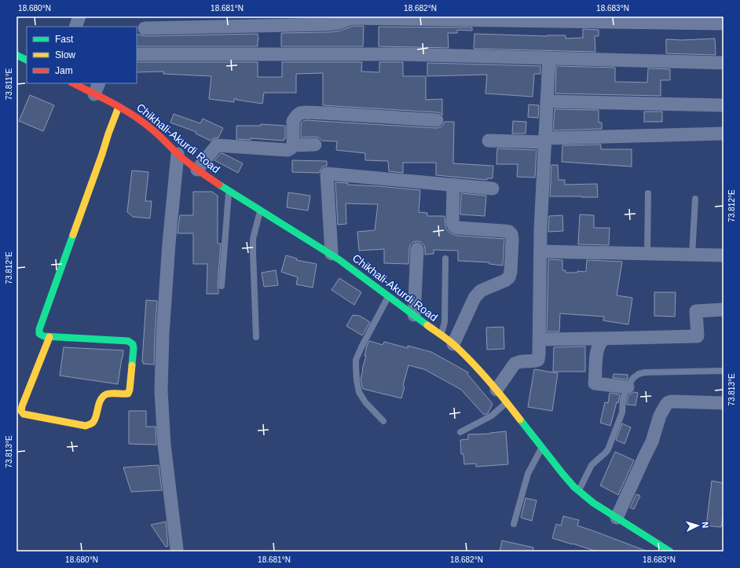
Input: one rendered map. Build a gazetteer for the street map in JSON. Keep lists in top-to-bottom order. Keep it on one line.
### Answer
{"streets":{"main road":["Chikhali-Akurdi Road"]},"legend":["Fast","Slow","Jam"],"north":"right","coordinates":["18.680°N","18.681°N","18.682°N","18.683°N","73.811°E","73.812°E","73.813°E"]}
